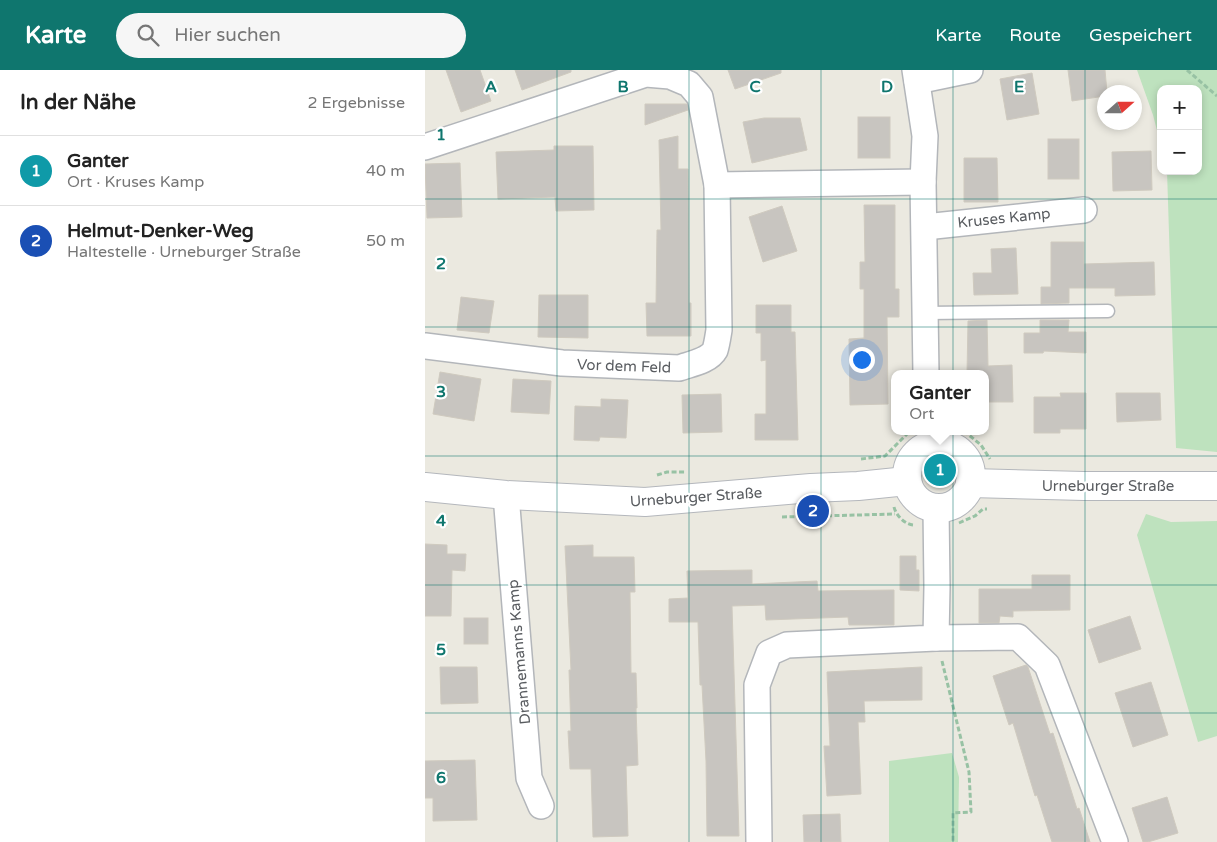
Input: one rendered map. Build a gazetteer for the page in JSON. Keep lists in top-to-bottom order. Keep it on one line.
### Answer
{"streets":{"street":["Kruses Kamp","Vor dem Feld","Urneburger Straße","Drannemanns Kamp"]},"crossings":[["Urneburger Straße","Drannemanns Kamp"]],"north":"right","page":{"header":"Karte","search":"Hier suchen","nav":["Karte","Route","Gespeichert"],"heading":["In der Nähe","2 Ergebnisse"],"map_buttons":["+","−"],"list":[{"mark":"1","name":"Ganter","note":"Ort · Kruses Kamp","value":"40 m"},{"mark":"2","name":"Helmut-Denker-Weg","note":"Haltestelle · Urneburger Straße","value":"50 m"}],"popup":["Ganter","Ort"],"pins":["1","2"]},"grid":{"columns":["A","B","C","D","E"],"rows":["1","2","3","4","5","6"]}}
